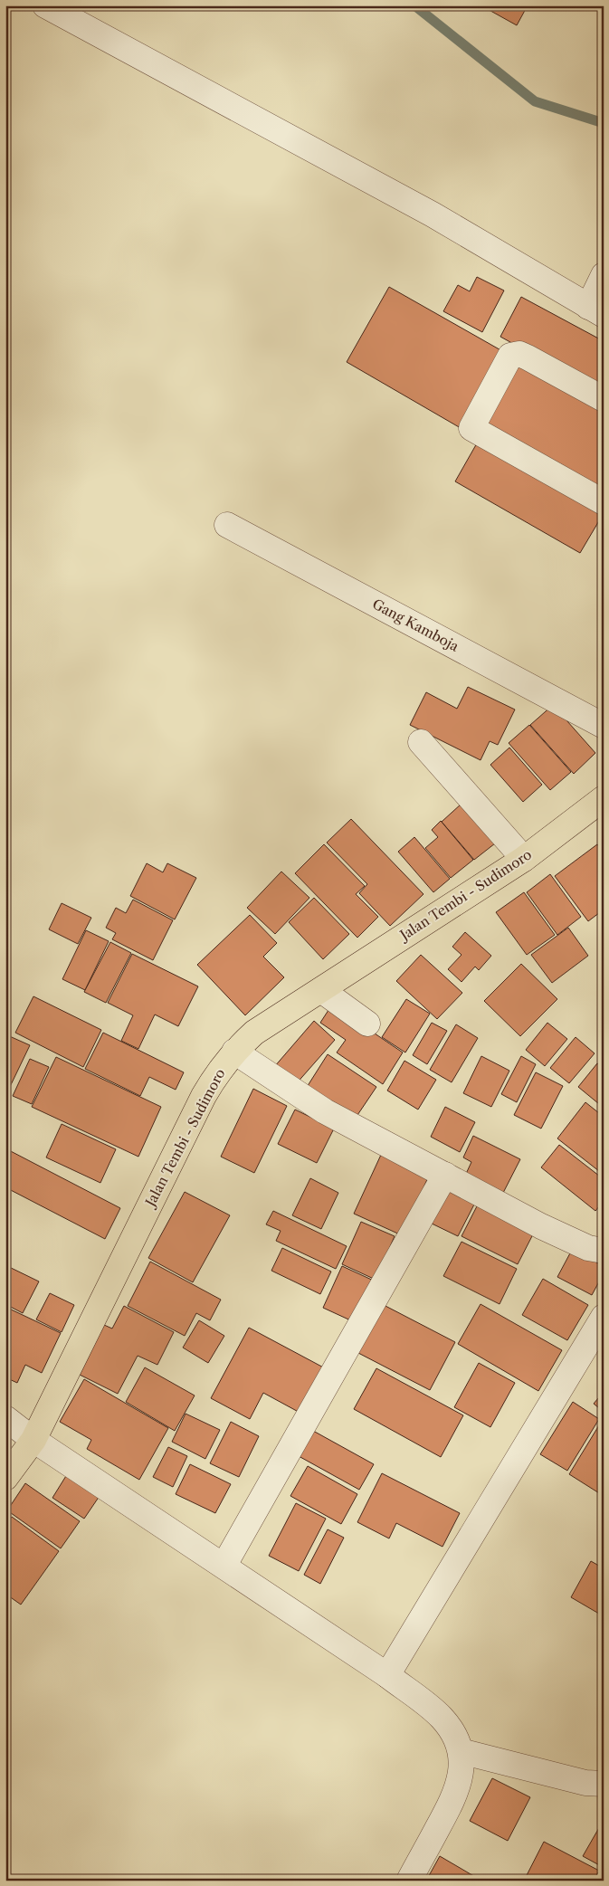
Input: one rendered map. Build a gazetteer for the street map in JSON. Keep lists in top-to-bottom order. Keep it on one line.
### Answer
{"streets":{"main road":["Jalan Tembi - Sudimoro"],"street":["Gang Kamboja"]}}
